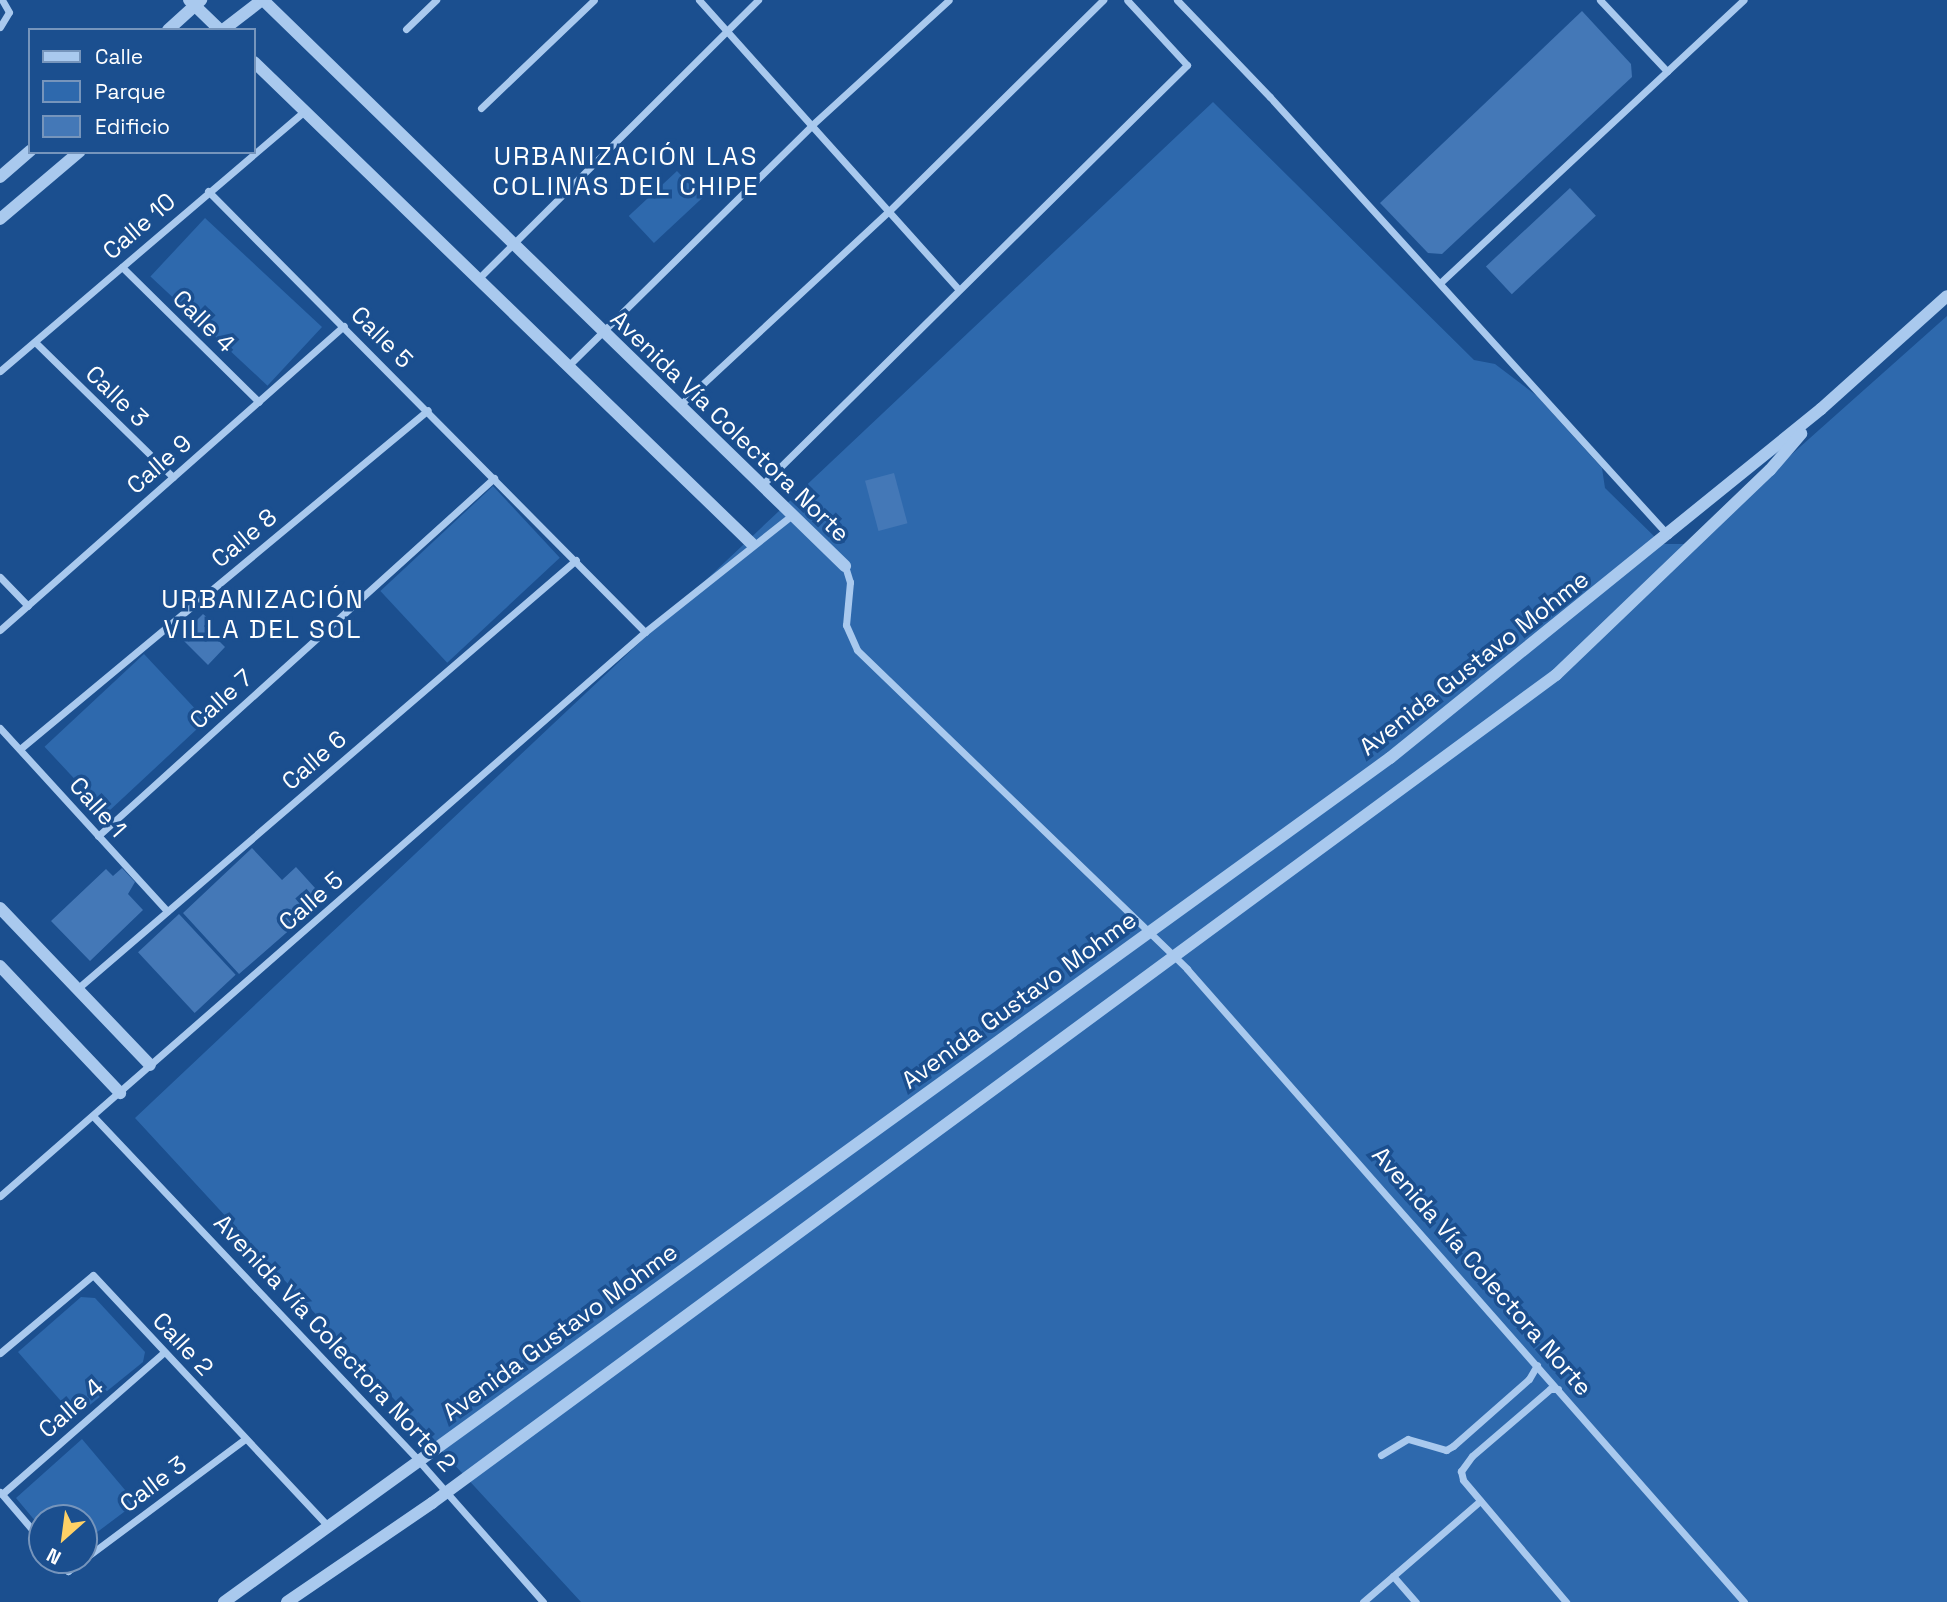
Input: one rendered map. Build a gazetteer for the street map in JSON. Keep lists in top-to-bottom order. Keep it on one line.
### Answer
{"streets":{"street":["Calle 10","Calle 4","Calle 5","Calle 3","Avenida Vía Colectora Norte","Calle 9","Calle 8","Avenida Gustavo Mohme","Calle 7","Calle 6","Calle 1","Avenida Vía Colectora Norte 2","Calle 2"]},"crossings":[["Calle 10","Calle 4"],["Calle 10","Calle 5"],["Calle 10","Calle 3"],["Calle 4","Calle 9"],["Calle 4","Calle 2"],["Calle 5","Avenida Vía Colectora Norte"],["Calle 5","Calle 9"],["Calle 5","Calle 8"],["Calle 5","Calle 7"],["Calle 5","Calle 6"],["Calle 5","Avenida Vía Colectora Norte 2"],["Calle 3","Calle 9"],["Calle 3","Calle 2"],["Avenida Vía Colectora Norte","Avenida Gustavo Mohme"],["Calle 8","Calle 1"],["Avenida Gustavo Mohme","Avenida Vía Colectora Norte 2"],["Avenida Gustavo Mohme","Calle 2"],["Calle 7","Calle 1"],["Calle 6","Calle 1"]],"districts":["URBANIZACIÓN LAS COLINAS DEL CHIPE","URBANIZACIÓN VILLA DEL SOL"],"legend":["Calle","Parque","Edificio"],"north":"bottom left"}
